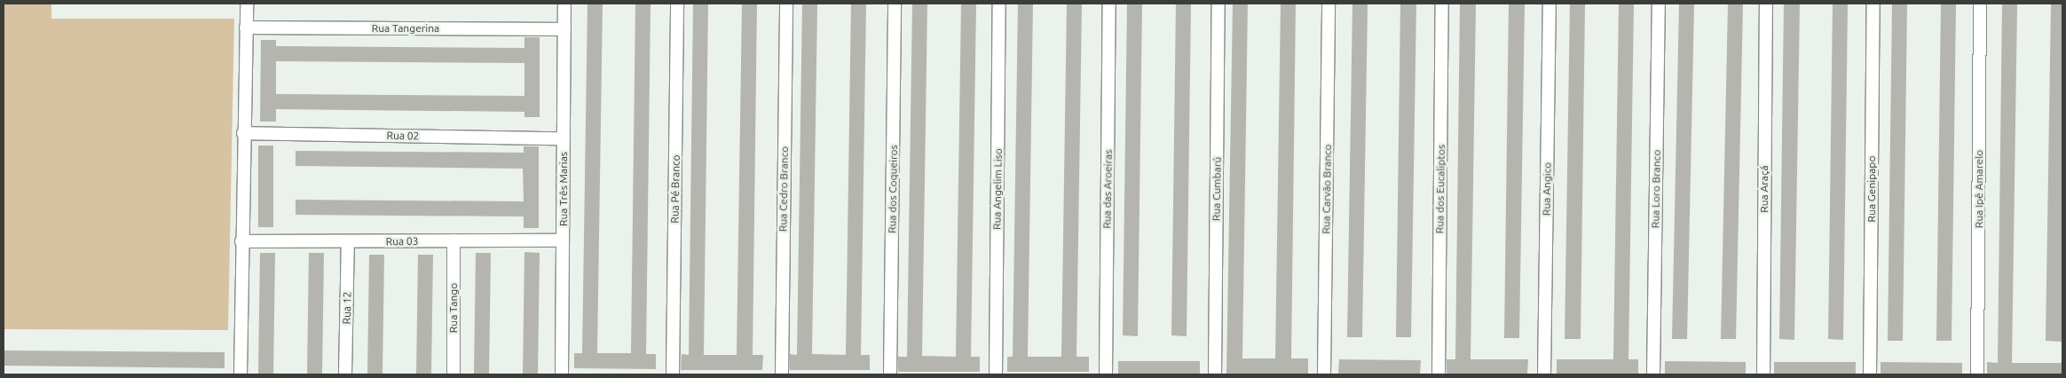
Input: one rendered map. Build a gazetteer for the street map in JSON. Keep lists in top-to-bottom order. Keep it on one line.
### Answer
{"streets":{"street":["Rua Tangerina","Rua 02","Rua Três Marias","Rua Pé Branco","Rua Cedro Branco","Rua dos Coqueiros","Rua Angelim Liso","Rua das Aroeiras","Rua Cumbarú","Rua Carvão Branco","Rua dos Eucaliptos","Rua Angico","Rua Loro Branco","Rua Araçá","Rua Genipapo","Rua Ipê Amarelo","Rua 03","Rua 12","Rua Tango"]},"crossings":[["Rua Tangerina","Rua Três Marias"],["Rua 02","Rua Três Marias"],["Rua Três Marias","Rua 03"],["Rua 03","Rua 12"],["Rua 03","Rua Tango"]]}
